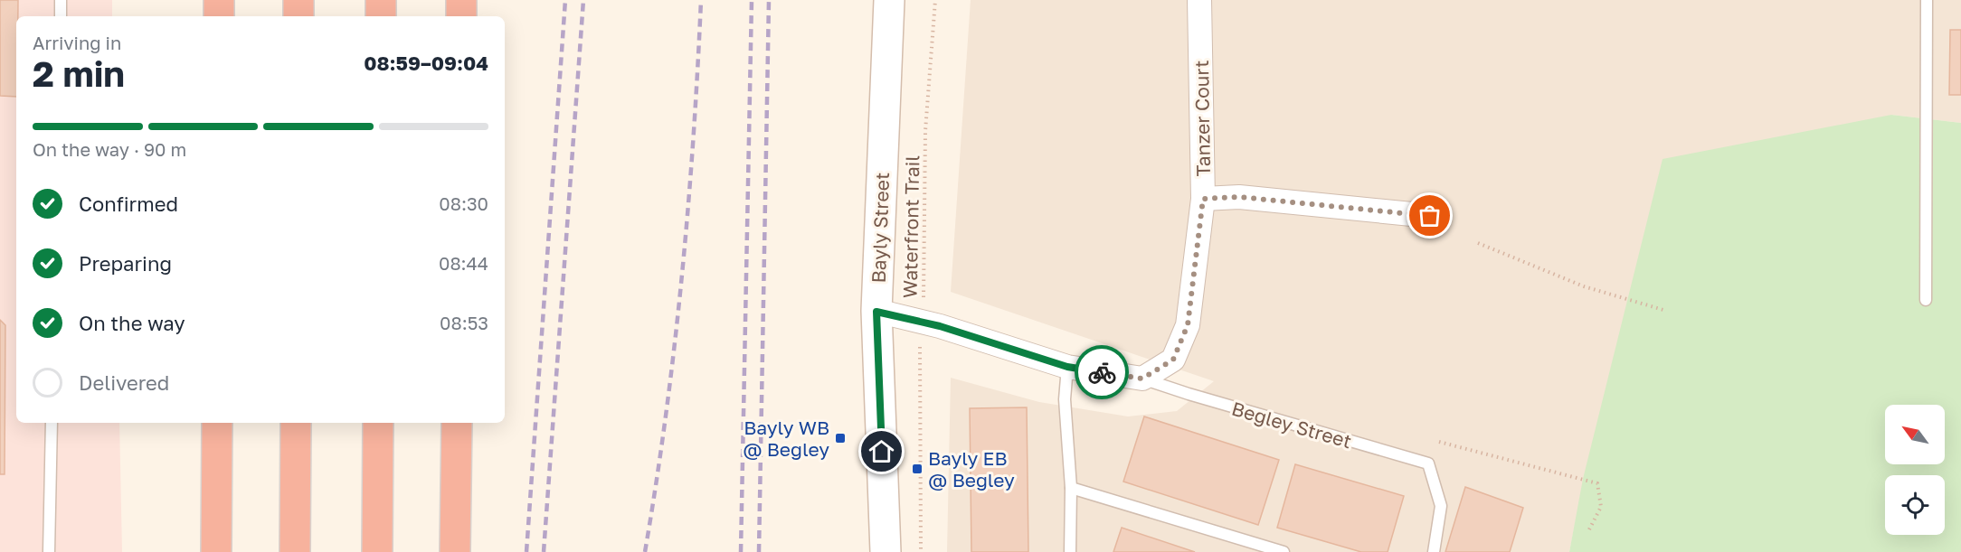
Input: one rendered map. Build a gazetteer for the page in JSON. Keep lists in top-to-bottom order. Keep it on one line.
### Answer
{"streets":{"main road":["Bayly Street"],"street":["Tanzer Court","Begley Street"],"path":["Waterfront Trail"]},"crossings":[["Tanzer Court","Begley Street"],["Waterfront Trail","Begley Street"],["Bayly Street","Begley Street"]],"places":{"transit":["Bayly WB @ Begley","Bayly EB @ Begley"]},"north":"top left","page":{"heading":["2 min","Arriving in","08:59–09:04"],"bar":"On the way · 90 m","list":[["Confirmed","08:30"],["Preparing","08:44"],["On the way","08:53"],"Delivered"]}}
